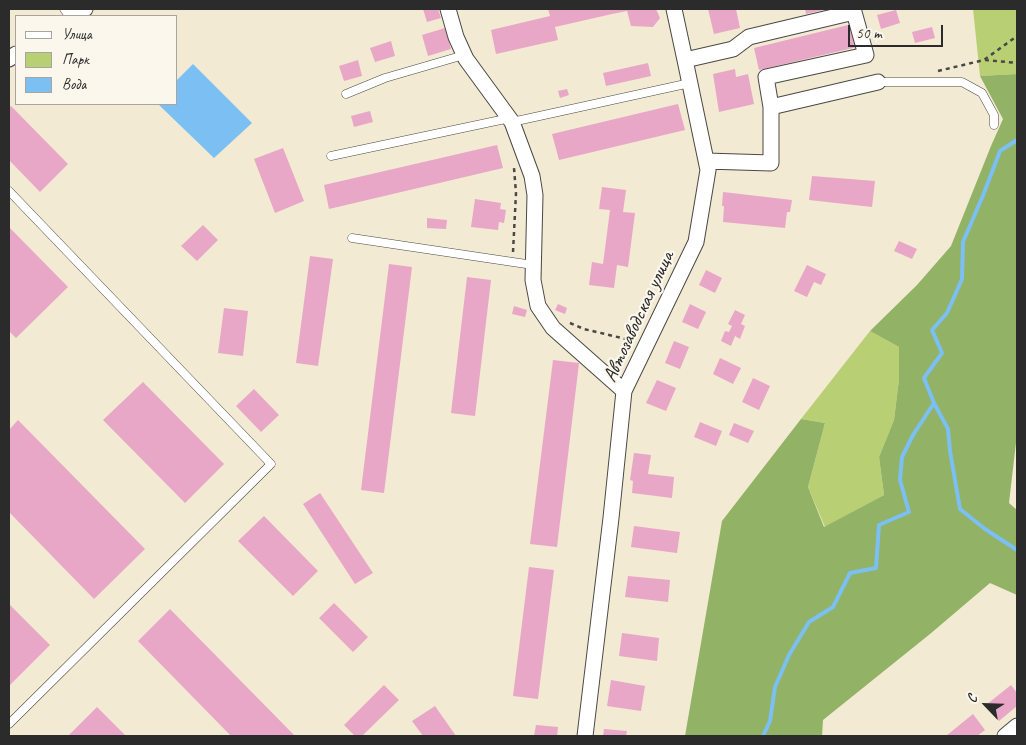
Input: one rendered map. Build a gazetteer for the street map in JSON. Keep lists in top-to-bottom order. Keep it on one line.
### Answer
{"streets":{"street":["Автозаводская улица"]},"legend":["Улица","Парк","Вода"],"scale_bar":"50 m","north":"top left"}
